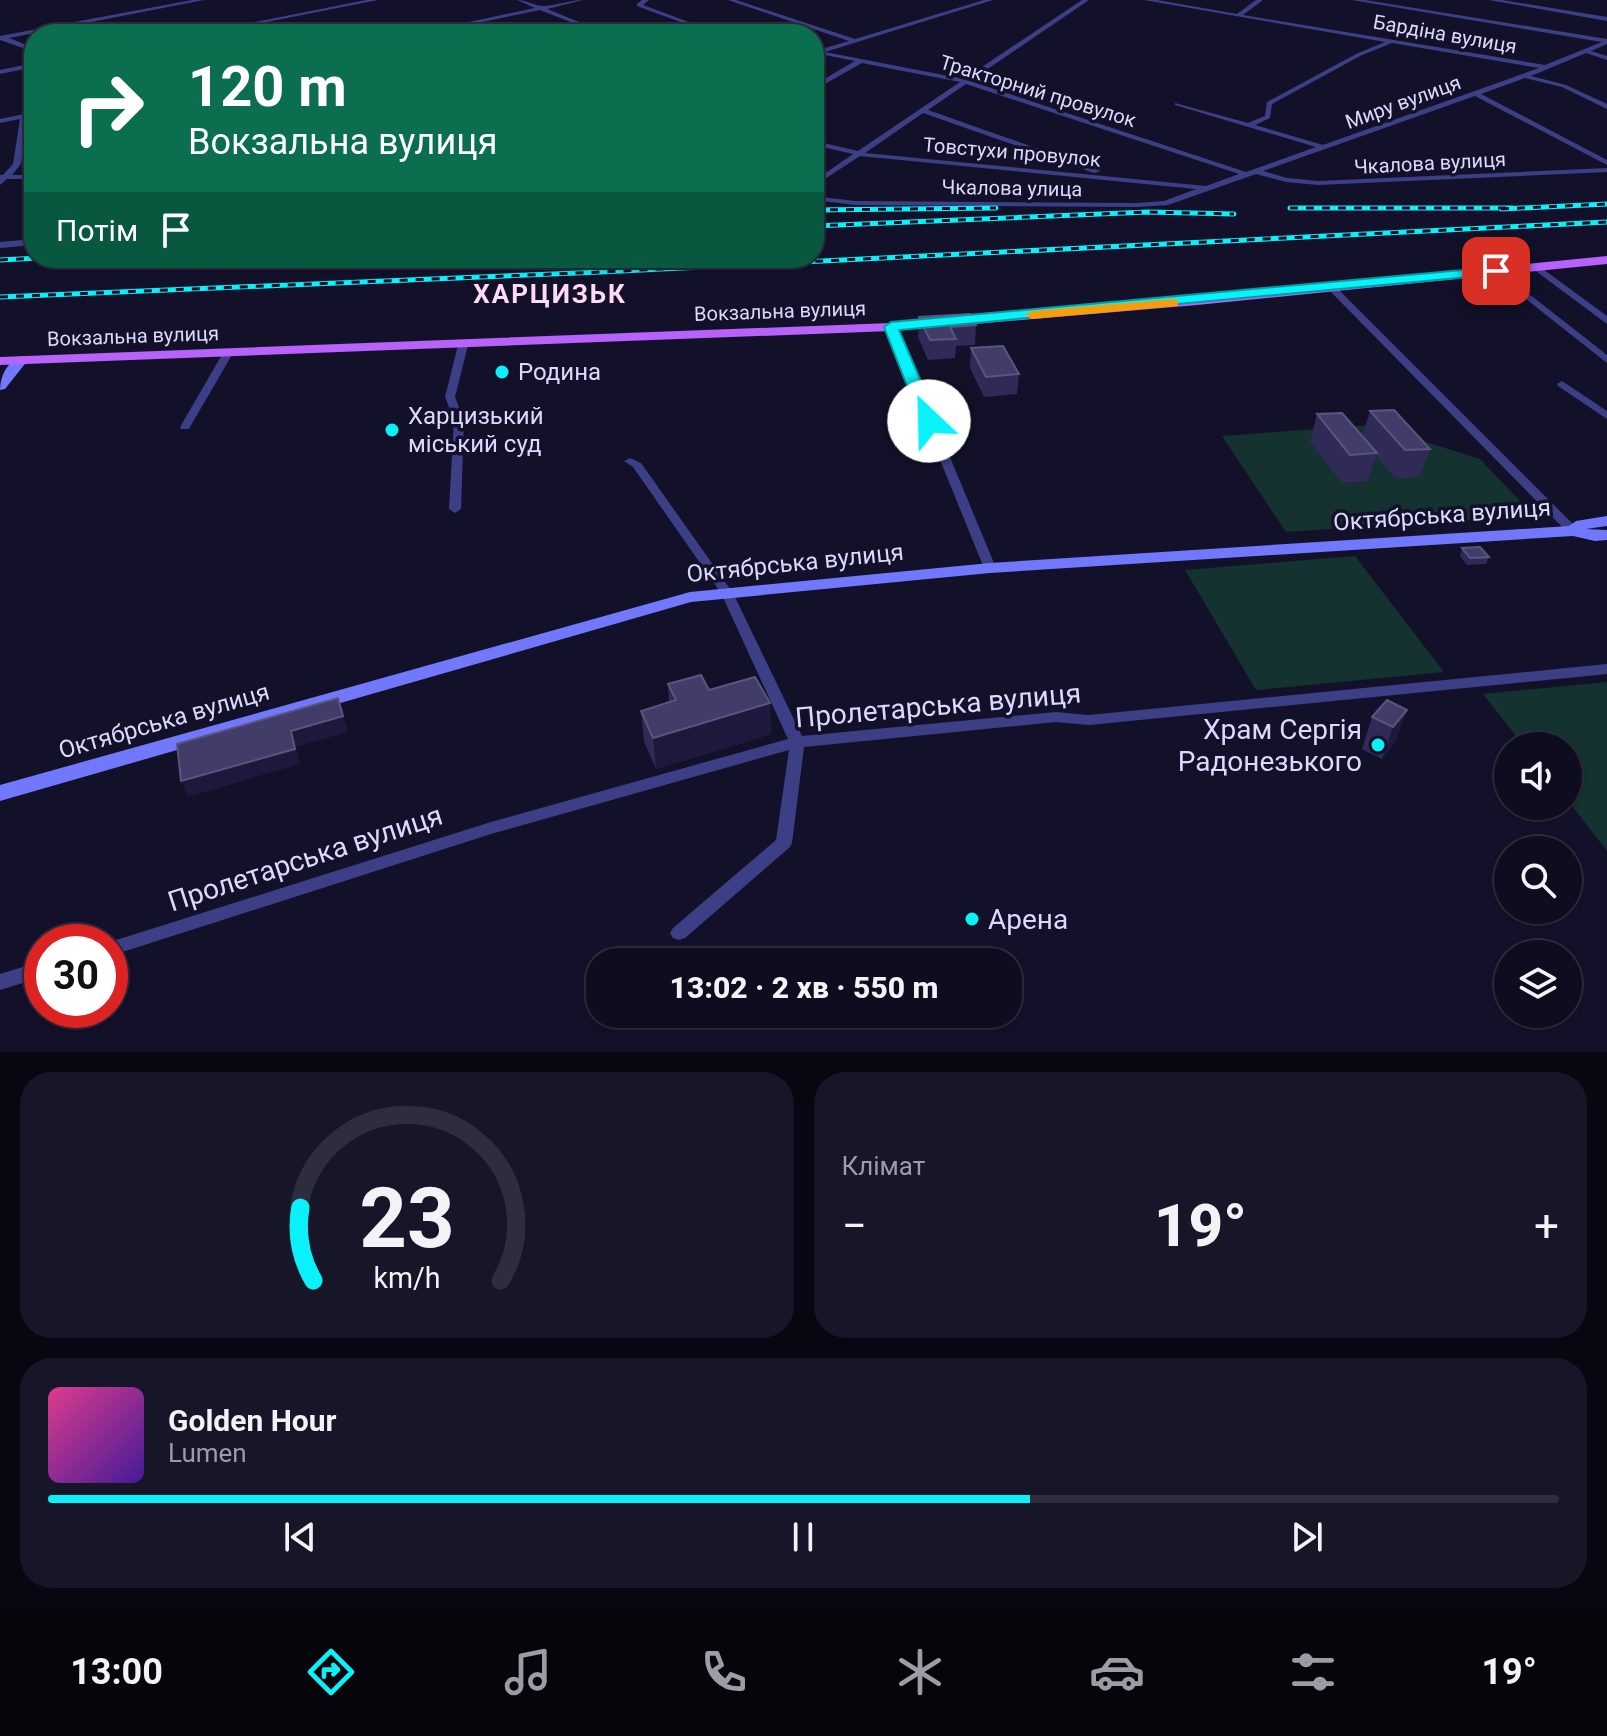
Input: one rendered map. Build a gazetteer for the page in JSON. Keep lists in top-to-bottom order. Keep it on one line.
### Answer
{"streets":{"main road":["Вокзальна вулиця","Октябрська вулиця"],"street":["Бардіна вулиця","Тракторний провулок","Миру вулиця","Товстухи провулок","Чкалова вулиця","Чкалова улица","Пролетарська вулиця"]},"crossings":[["Бардіна вулиця","Миру вулиця"],["Тракторний провулок","Миру вулиця"],["Тракторний провулок","Чкалова вулиця"],["Миру вулиця","Товстухи провулок"],["Миру вулиця","Чкалова вулиця"],["Миру вулиця","Чкалова улица"],["Товстухи провулок","Чкалова улица"]],"districts":["ХАРЦИЗЬК"],"places":["Родина","Харцизький міський суд","Храм Сергія Радонезького","Арена"],"page":{"turn":["120 m","Вокзальна вулиця"],"then":"Потім","limit":"30","trip":"13:02 · 2 хв · 550 m","tile":"Клімат","heat":["−","19°","+"],"song":["Golden Hour","Lumen"],"tabs":["13:00","19°"],"gauge":["23","km/h"]}}
